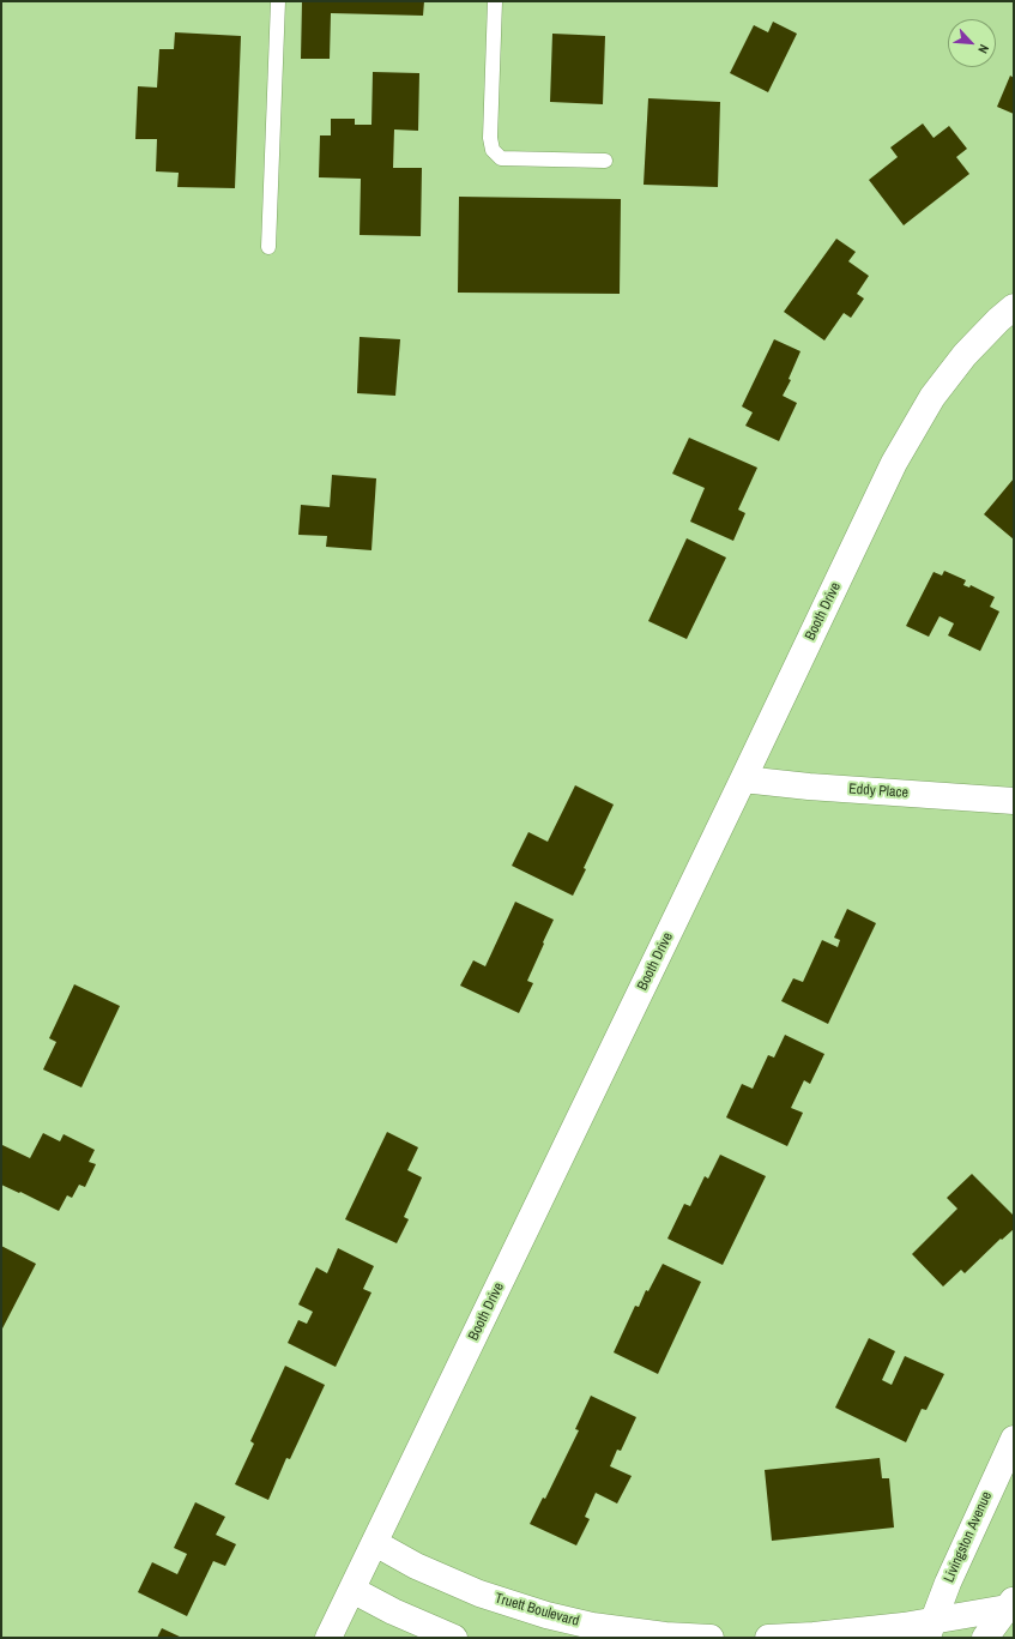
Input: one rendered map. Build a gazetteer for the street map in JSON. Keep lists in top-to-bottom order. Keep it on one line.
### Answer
{"streets":{"street":["Booth Drive","Eddy Place","Livingston Avenue","Truett Boulevard"]},"crossings":[["Booth Drive","Eddy Place"],["Booth Drive","Truett Boulevard"]],"north":"bottom right"}
